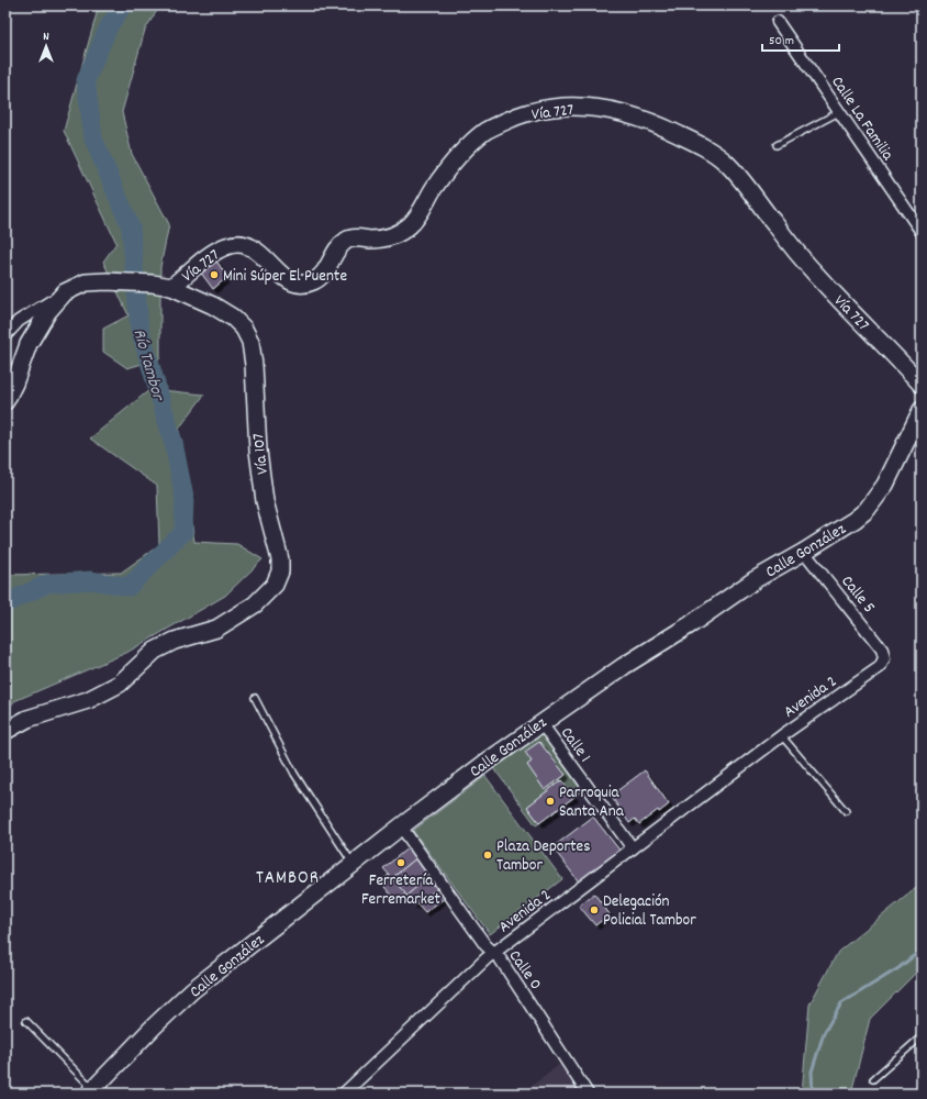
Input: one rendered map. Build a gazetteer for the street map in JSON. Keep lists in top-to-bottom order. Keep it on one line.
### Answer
{"streets":{"street":["Vía 727","Calle La Familia","Vía 107","Calle González","Calle 5","Avenida 2","Calle 1","Calle 0"]},"crossings":[["Vía 727","Vía 107"],["Calle González","Calle 5"],["Calle González","Calle 1"],["Calle González","Calle 0"],["Calle 5","Avenida 2"],["Avenida 2","Calle 1"],["Avenida 2","Calle 0"]],"districts":["TAMBOR"],"water":["Río Tambor"],"places":["Mini Súper El Puente","Parroquia Santa Ana","Plaza Deportes Tambor","Ferretería Ferremarket","Delegación Policial Tambor"],"scale_bar":"50 m","north":"top"}
